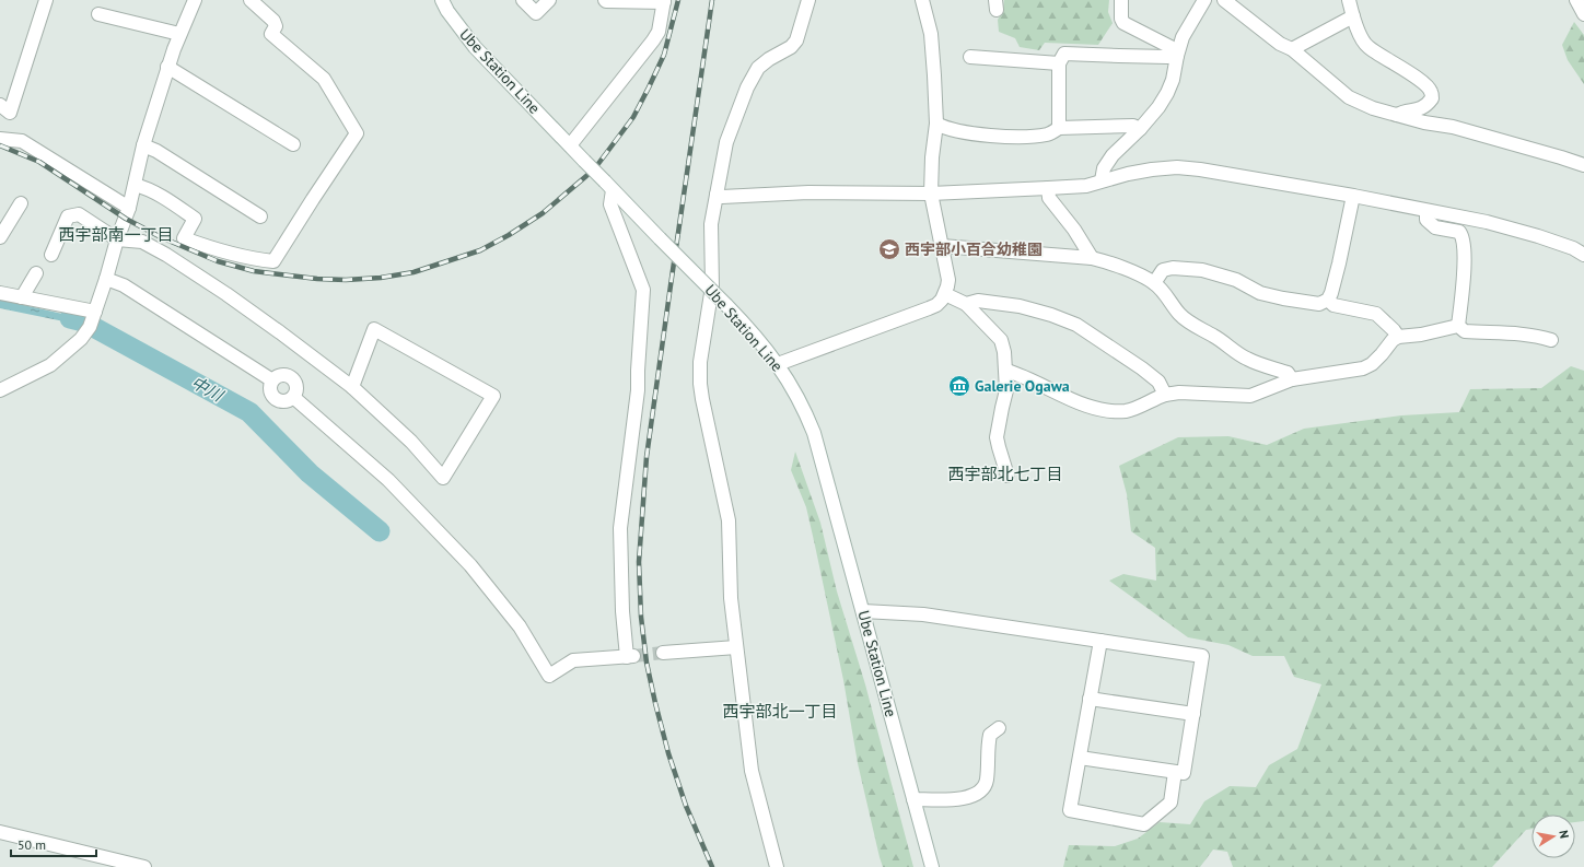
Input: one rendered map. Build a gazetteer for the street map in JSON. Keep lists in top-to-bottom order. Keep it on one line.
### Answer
{"streets":{"street":["Ube Station Line"]},"districts":["西宇部南一丁目","西宇部北七丁目","西宇部北一丁目"],"water":["中川"],"places":{"school or university":["西宇部小百合幼稚園"],"museum":["Galerie Ogawa"]},"scale_bar":"50 m","north":"right"}
